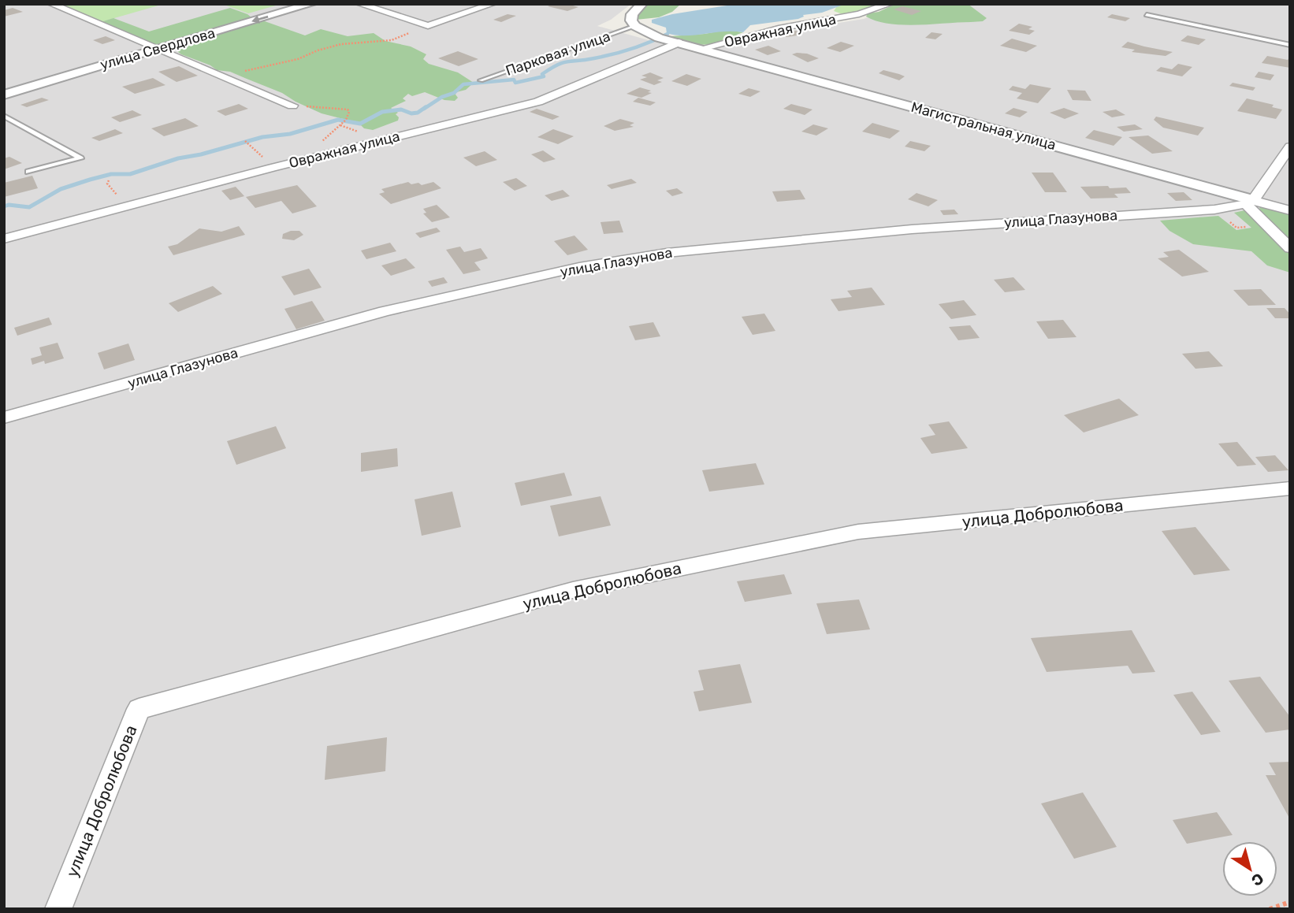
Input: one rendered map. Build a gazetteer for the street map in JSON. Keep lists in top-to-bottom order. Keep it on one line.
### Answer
{"streets":{"street":["Овражная улица","улица Свердлова","Магистральная улица","улица Глазунова","улица Добролюбова"],"lane":["Парковая улица"]},"crossings":[["Овражная улица","Магистральная улица"],["Парковая улица","Магистральная улица"],["Магистральная улица","улица Глазунова"]],"one_way":["улица Свердлова"],"north":"bottom right"}
